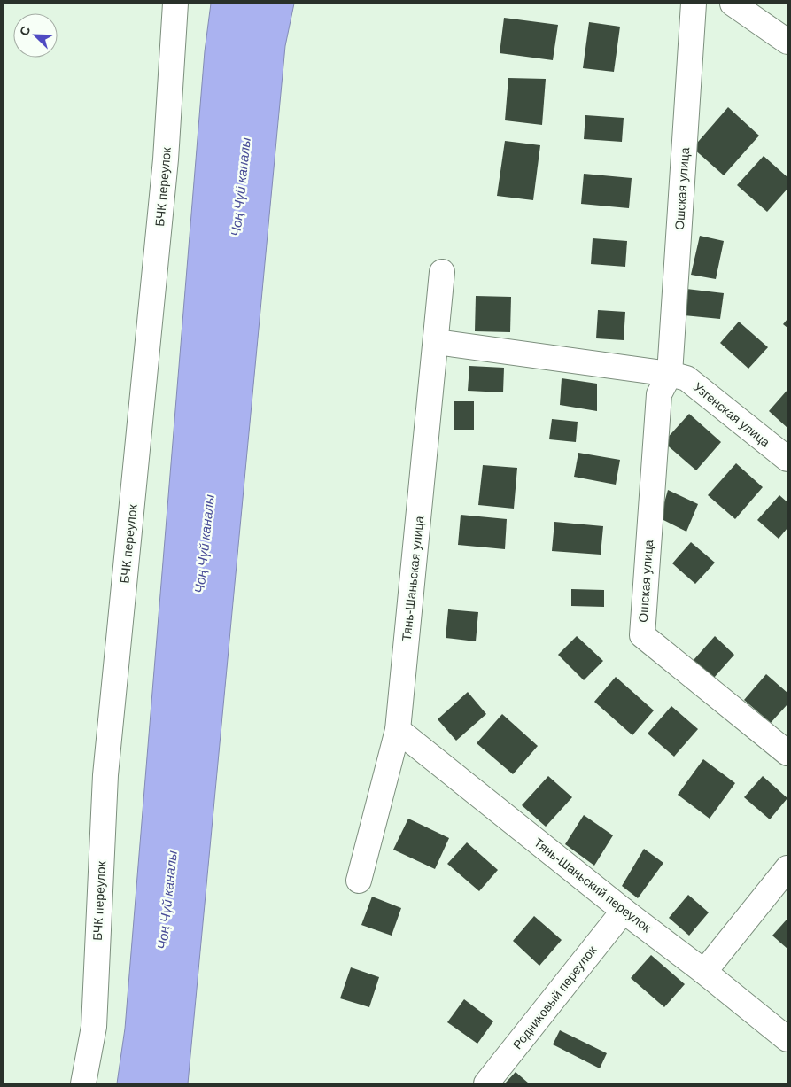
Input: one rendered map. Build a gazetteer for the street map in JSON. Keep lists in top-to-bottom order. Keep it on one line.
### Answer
{"streets":{"street":["БЧК переулок","Ошская улица","Узгенская улица","Тянь-Шаньская улица","Тянь-Шаньский переулок","Родниковый переулок"]},"crossings":[["Ошская улица","Узгенская улица"],["Узгенская улица","Тянь-Шаньская улица"],["Тянь-Шаньская улица","Тянь-Шаньский переулок"],["Тянь-Шаньский переулок","Родниковый переулок"]],"water":["Чоң Чүй каналы"],"north":"top left"}
